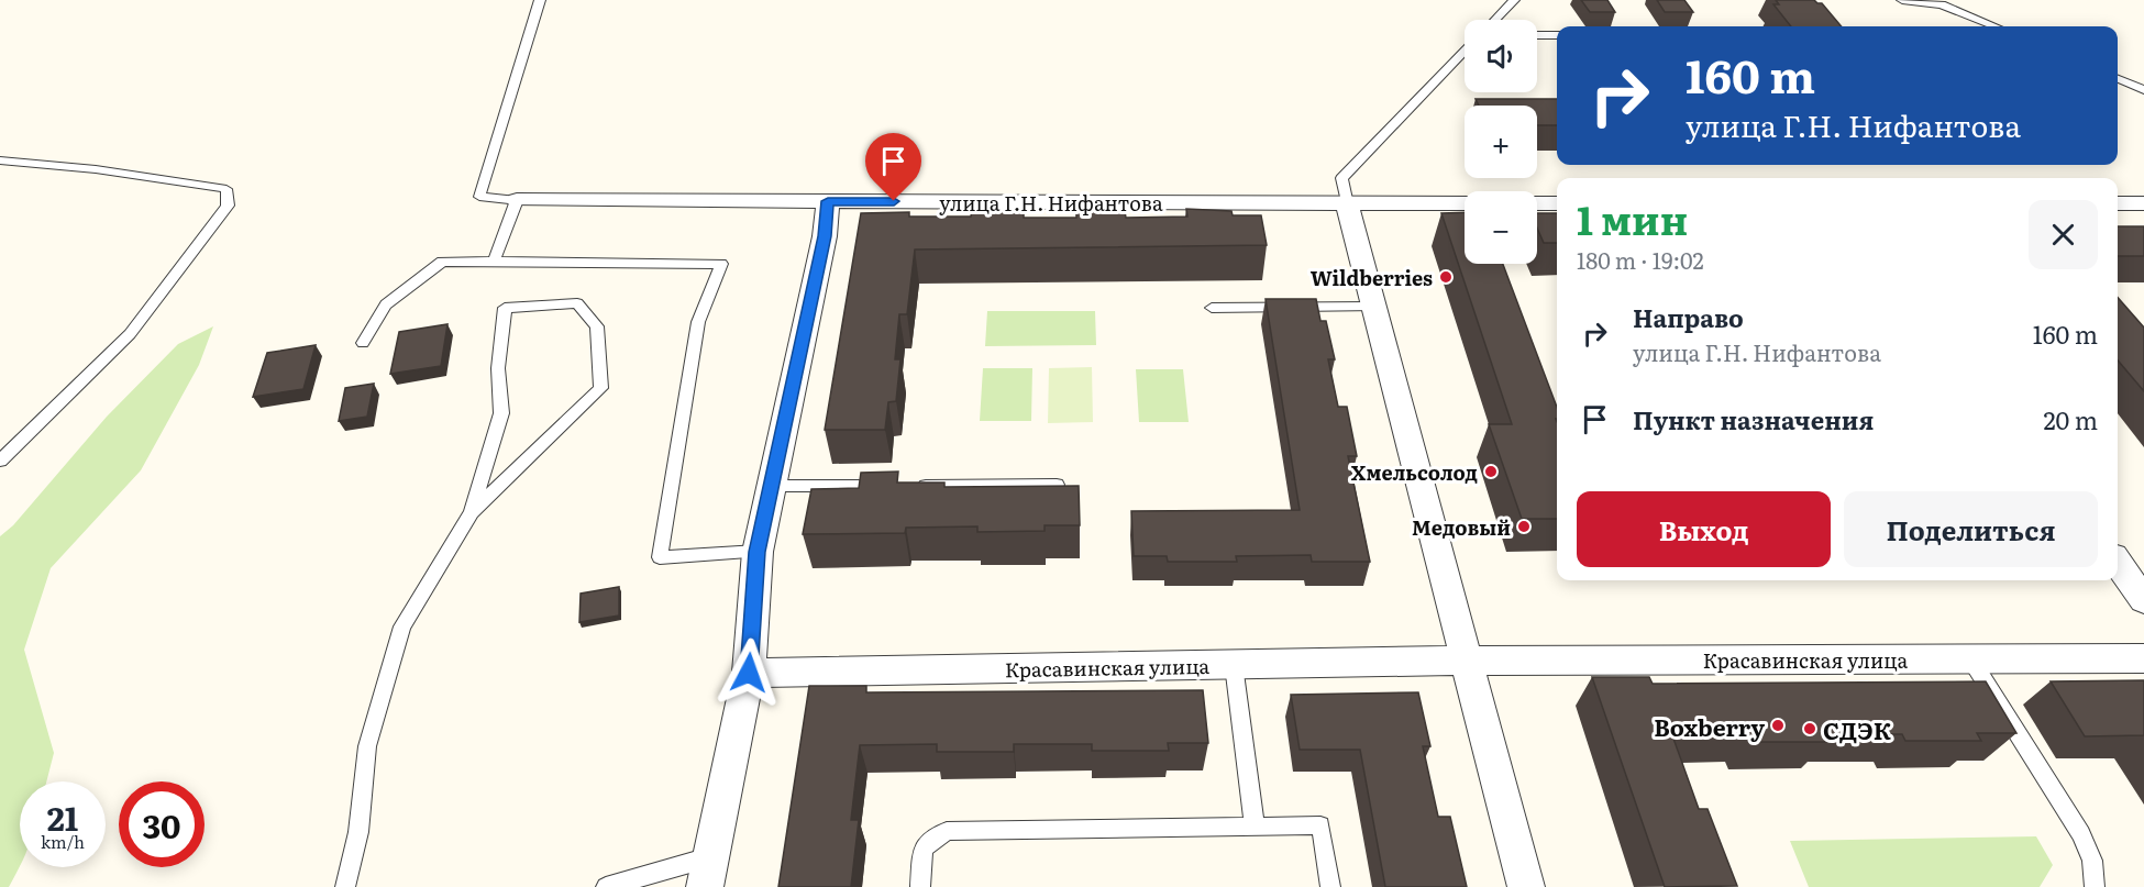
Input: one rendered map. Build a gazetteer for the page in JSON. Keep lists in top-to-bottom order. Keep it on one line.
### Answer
{"streets":{"street":["улица Г.Н. Нифантова","Красавинская улица"]},"places":["Wildberries","Хмельсолод","Медовый","Boxberry","СДЭК"],"page":{"map_buttons":["+","−"],"turn":["160 m","улица Г.Н. Нифантова"],"heading":["1 мин","180 m · 19:02"],"list":[{"name":"Направо","note":"улица Г.Н. Нифантова","value":"160 m"},{"name":"Пункт назначения","value":"20 m"}],"buttons":["Выход","Поделиться"],"speed":"21 km/h","limit":"30"}}
